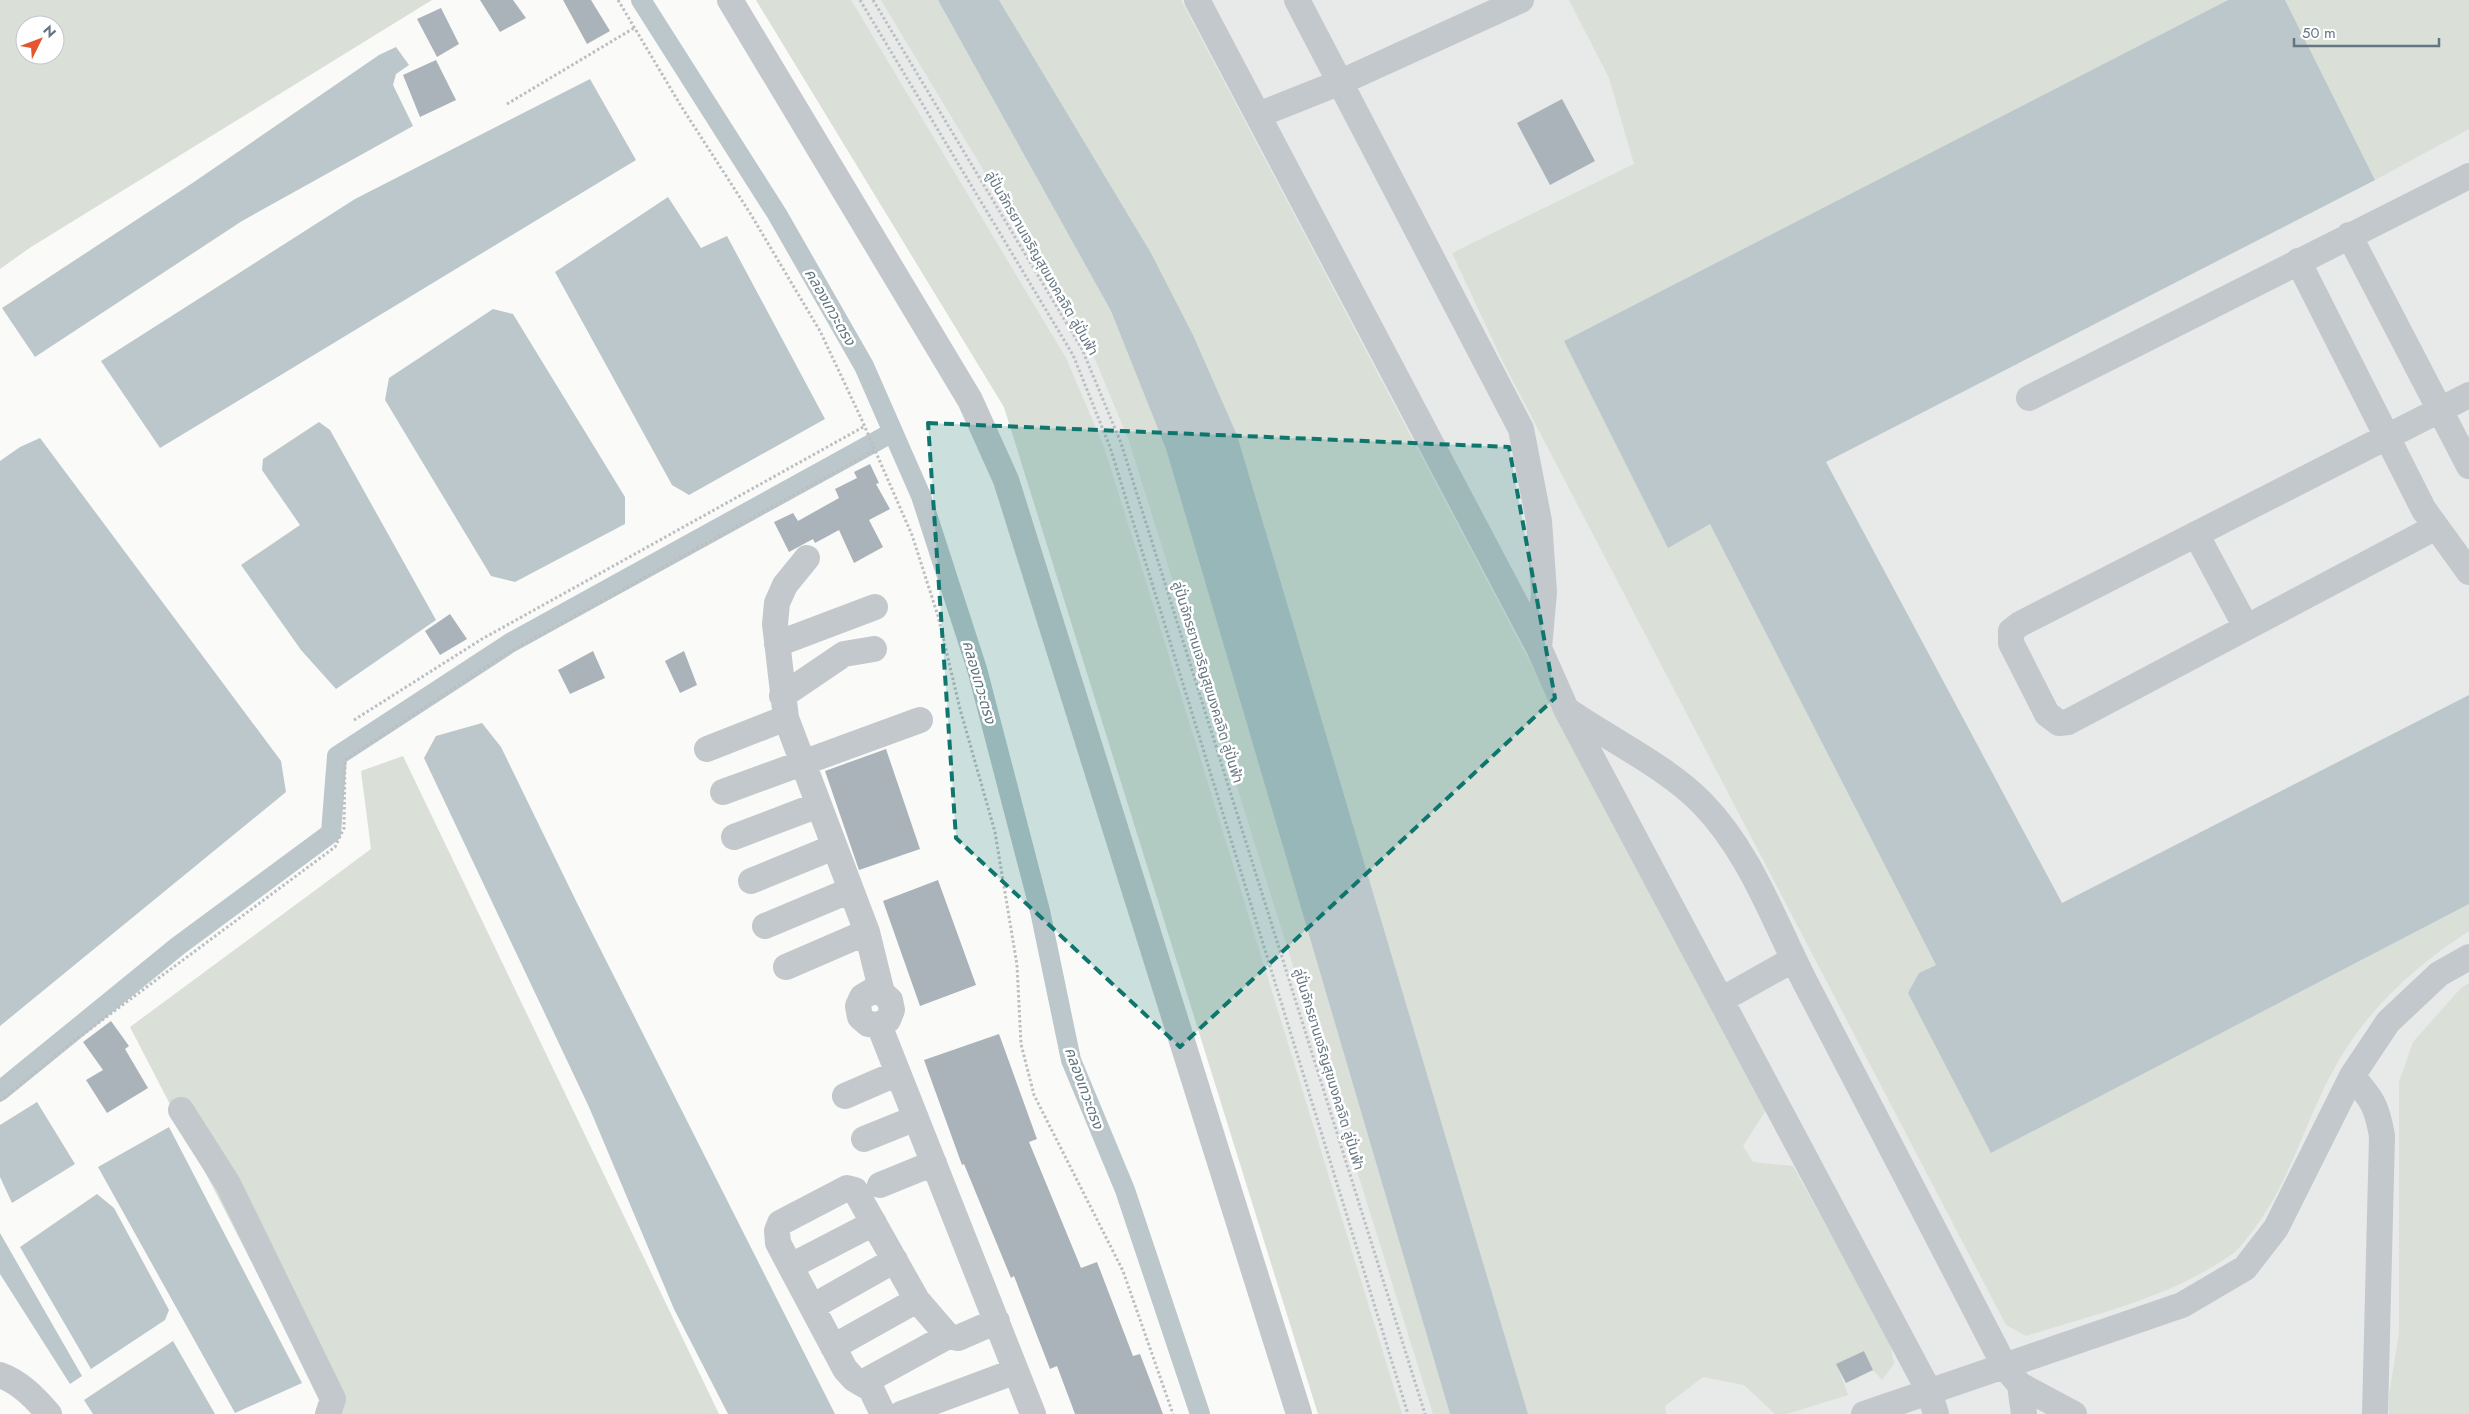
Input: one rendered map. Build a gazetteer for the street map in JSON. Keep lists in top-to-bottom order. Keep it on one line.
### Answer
{"streets":{"path":["ลู่ปั่นจักรยานเจริญสุขมงคลจิต ลู่ปั่นฟ้า"]},"water":["คลองเทวะตรง"],"scale_bar":"50 m","north":"top right"}
